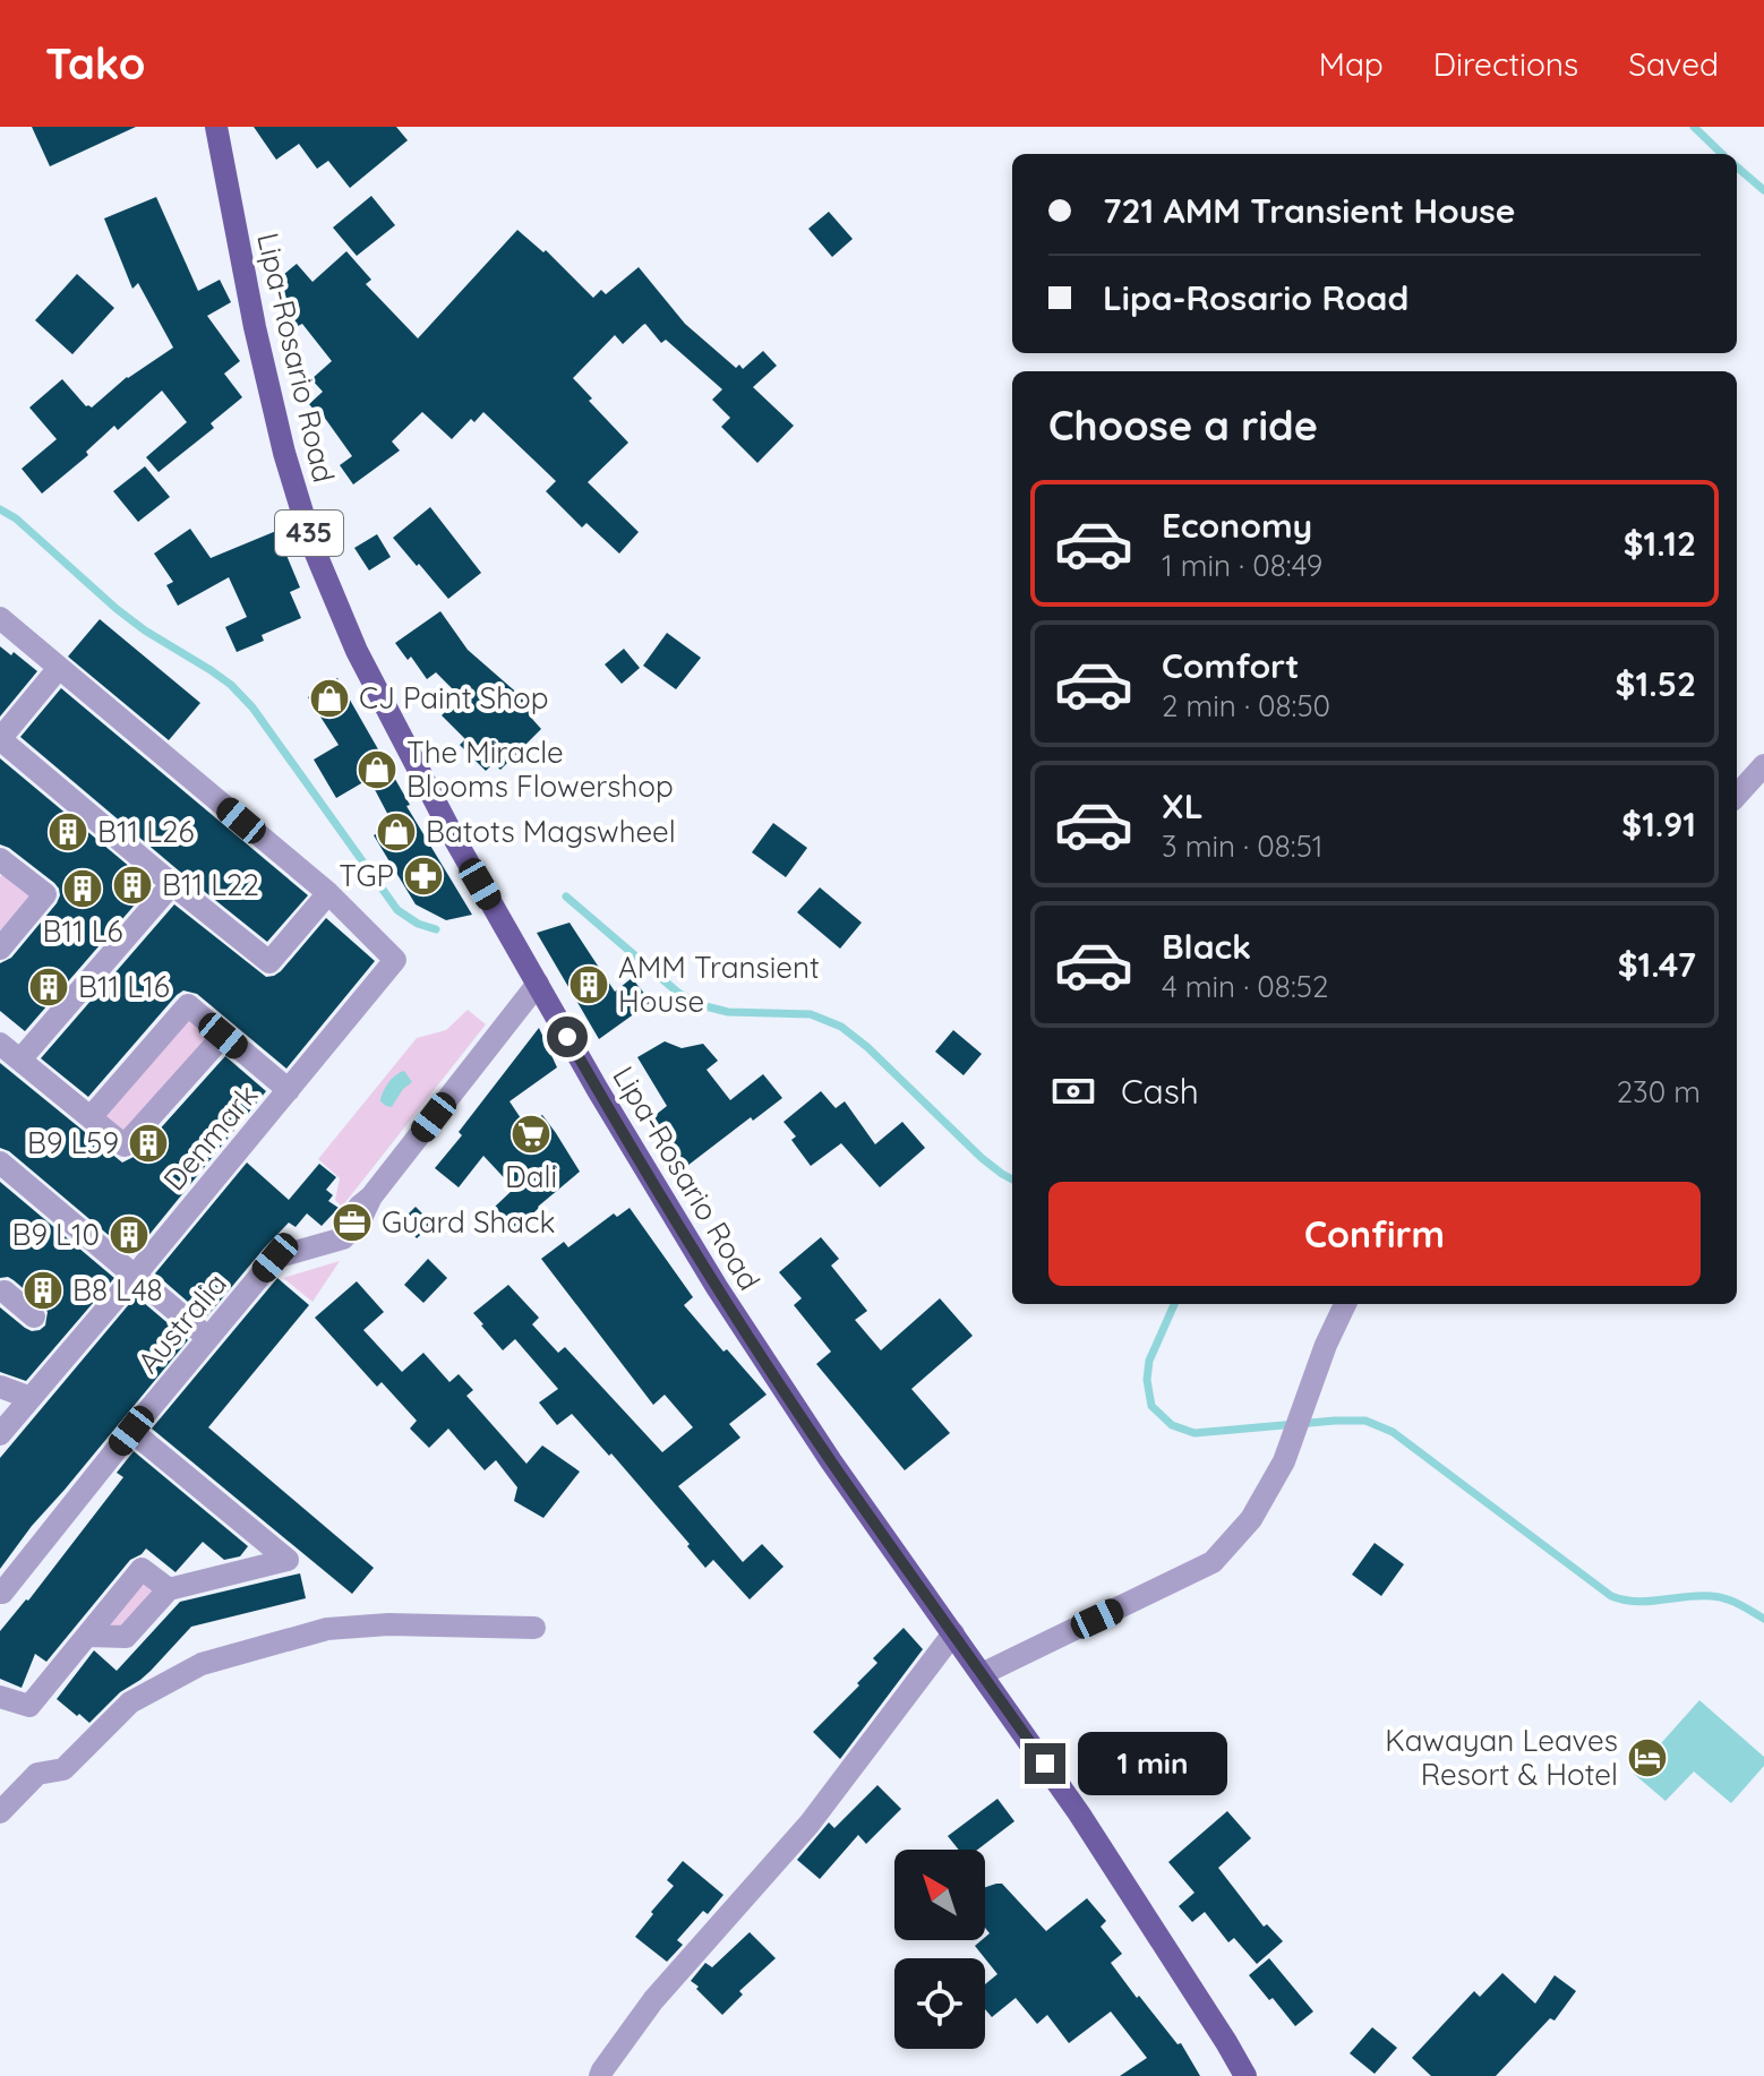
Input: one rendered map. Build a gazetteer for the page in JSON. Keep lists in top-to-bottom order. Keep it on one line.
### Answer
{"streets":{"main road":["Lipa-Rosario Road","435"],"street":["Denmark","Australia"]},"crossings":[["Lipa-Rosario Road","Australia"]],"places":{"shop":["CJ Paint Shop","The Miracle Blooms Flowershop","Batots Magswheel"],"building":["B11 L26","B11 L22","B11 L6","AMM Transient House","B11 L16","B9 L59","B9 L10","B8 L48"],"pharmacy":["TGP"],"supermarket":["Dali"],"office":["Guard Shack"],"hotel":["Kawayan Leaves Resort & Hotel"]},"north":"top left","page":{"header":"Tako","nav":["Map","Directions","Saved"],"banner":["721 AMM Transient House","Lipa-Rosario Road"],"heading":"Choose a ride","list":[{"name":"Economy","note":"1 min · 08:49","value":"$1.12"},{"name":"Comfort","note":"2 min · 08:50","value":"$1.52"},{"name":"XL","note":"3 min · 08:51","value":"$1.91"},{"name":"Black","note":"4 min · 08:52","value":"$1.47"}],"pay":["Cash","230 m"],"buttons":"Confirm","bubble":"1 min"}}
